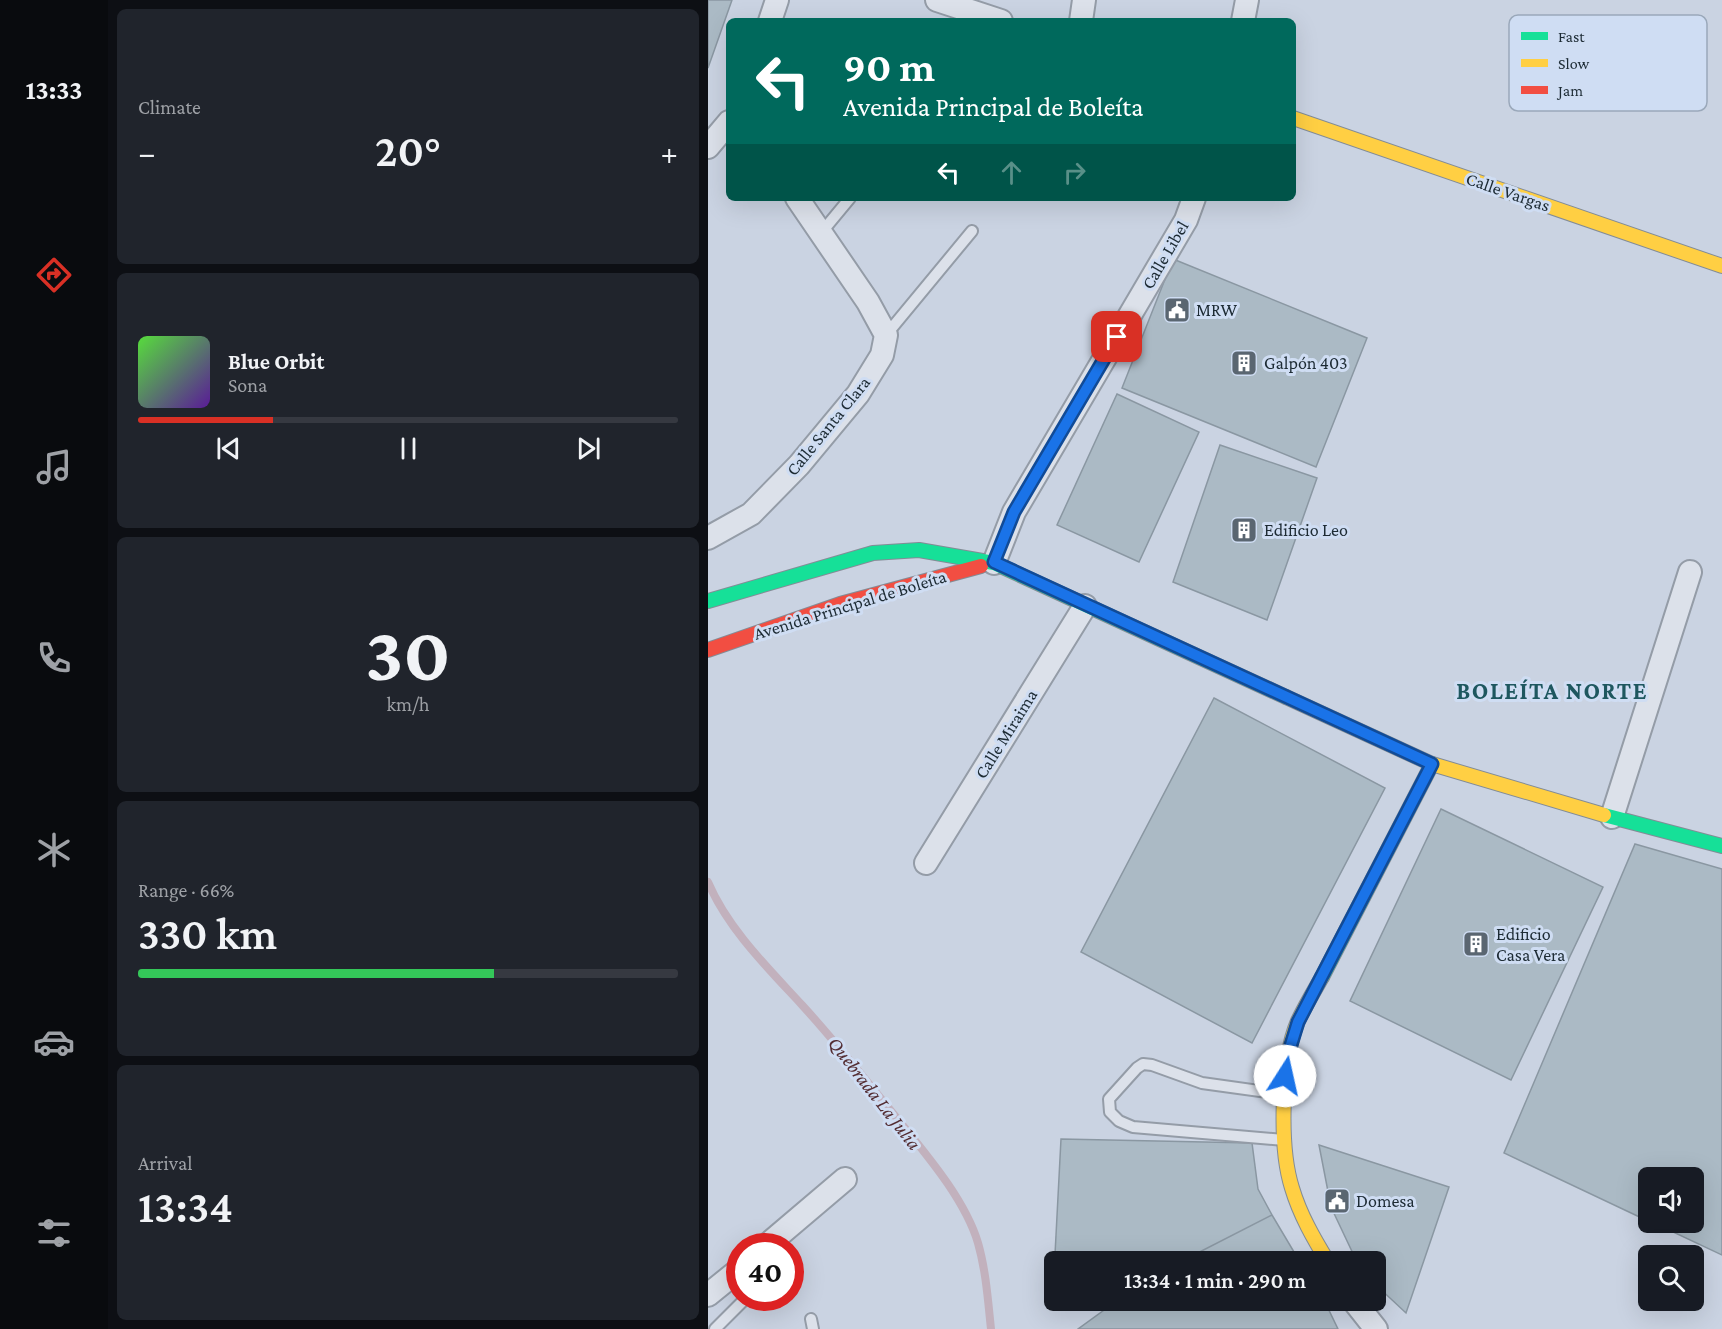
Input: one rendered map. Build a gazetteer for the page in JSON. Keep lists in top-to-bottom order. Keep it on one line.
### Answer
{"streets":{"street":["Calle Vargas","Calle Libel","Calle Santa Clara","Avenida Principal de Boleíta","Calle Miraima"]},"crossings":[["Calle Libel","Avenida Principal de Boleíta"],["Avenida Principal de Boleíta","Calle Miraima"]],"districts":["BOLEÍTA NORTE"],"water":["Quebrada La Julia"],"places":{"public building":["MRW","Domesa"],"building":["Galpón 403","Edificio Leo","Edificio Casa Vera"]},"legend":["Fast","Slow","Jam"],"page":{"tabs":"13:33","tile":["Climate",["30","km/h"],["Range · 66%","330 km"],["Arrival","13:34"]],"turn":["90 m","Avenida Principal de Boleíta"],"heat":["−","20°","+"],"song":["Blue Orbit","Sona"],"limit":"40","trip":"13:34 · 1 min · 290 m"}}
